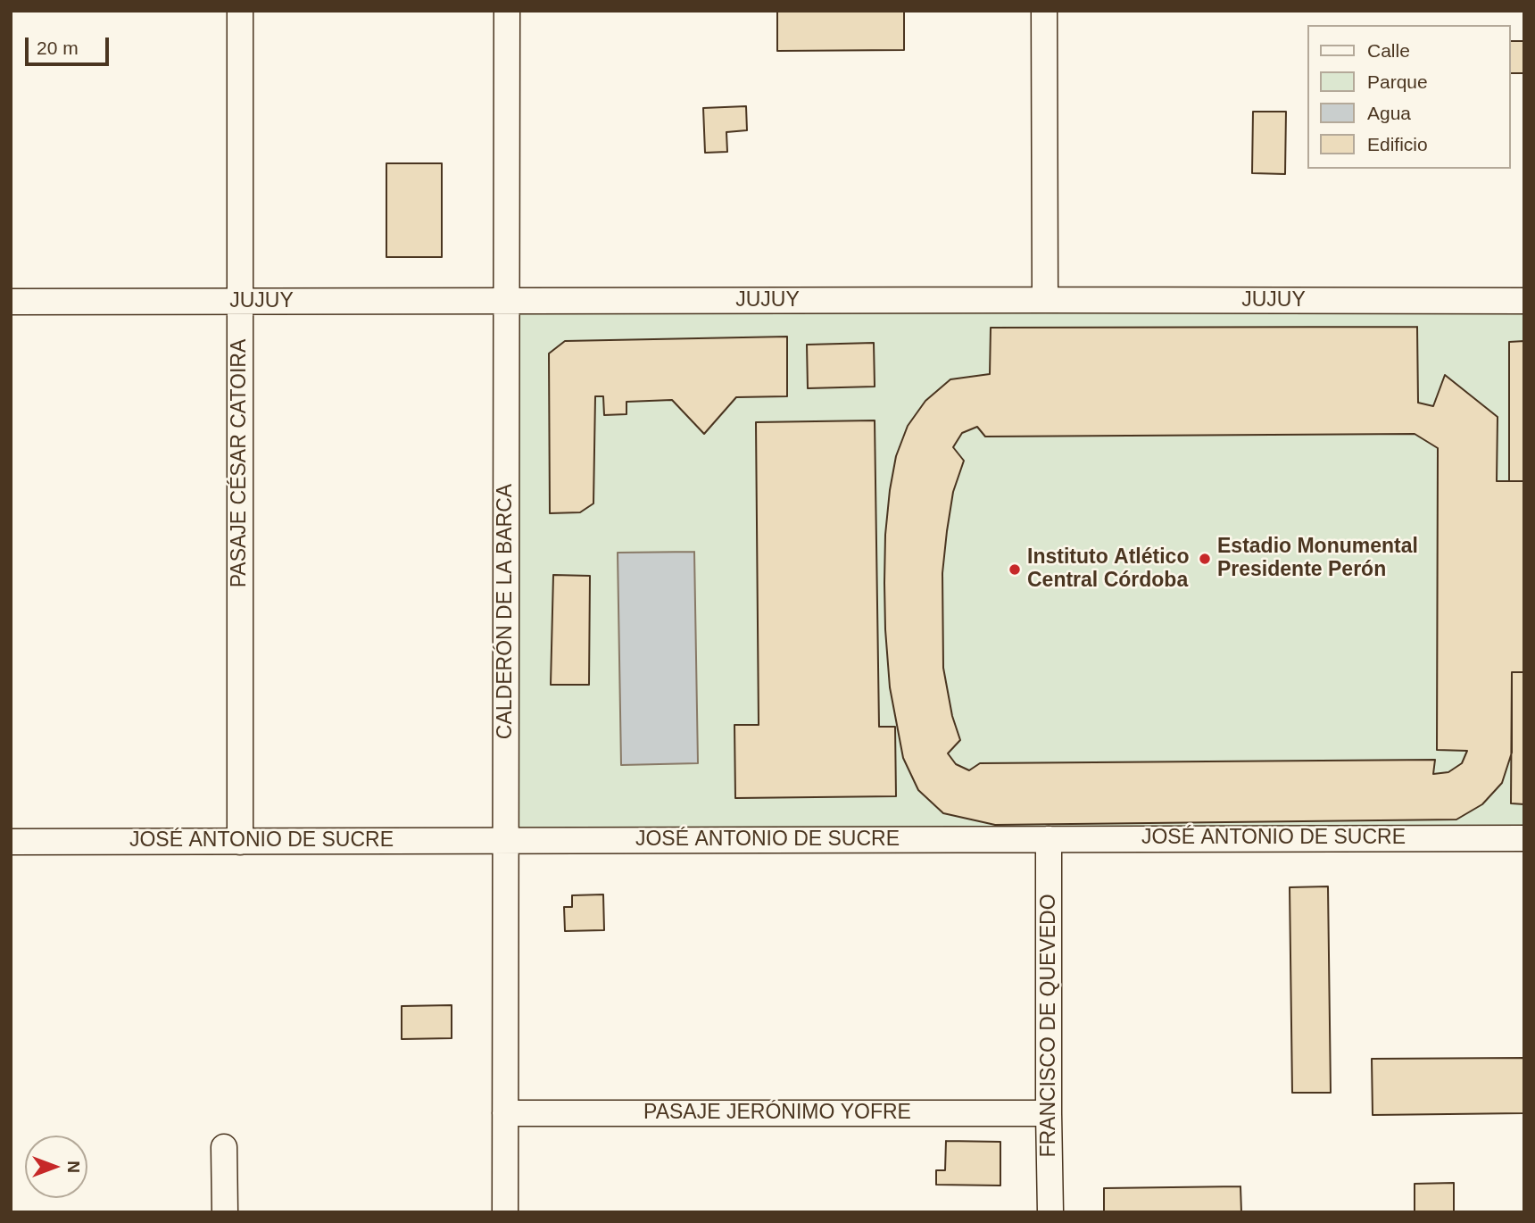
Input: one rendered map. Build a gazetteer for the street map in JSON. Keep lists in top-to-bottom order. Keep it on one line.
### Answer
{"streets":{"street":["JUJUY","PASAJE CÉSAR CATOIRA","CALDERÓN DE LA BARCA","JOSÉ ANTONIO DE SUCRE","FRANCISCO DE QUEVEDO","PASAJE JERÓNIMO YOFRE"]},"crossings":[["JUJUY","PASAJE CÉSAR CATOIRA"],["JUJUY","CALDERÓN DE LA BARCA"],["PASAJE CÉSAR CATOIRA","JOSÉ ANTONIO DE SUCRE"],["CALDERÓN DE LA BARCA","JOSÉ ANTONIO DE SUCRE"],["CALDERÓN DE LA BARCA","PASAJE JERÓNIMO YOFRE"],["JOSÉ ANTONIO DE SUCRE","FRANCISCO DE QUEVEDO"],["FRANCISCO DE QUEVEDO","PASAJE JERÓNIMO YOFRE"]],"places":["Estadio Monumental Presidente Perón","Instituto Atlético Central Córdoba"],"legend":["Calle","Parque","Agua","Edificio"],"scale_bar":"20 m","north":"right"}
